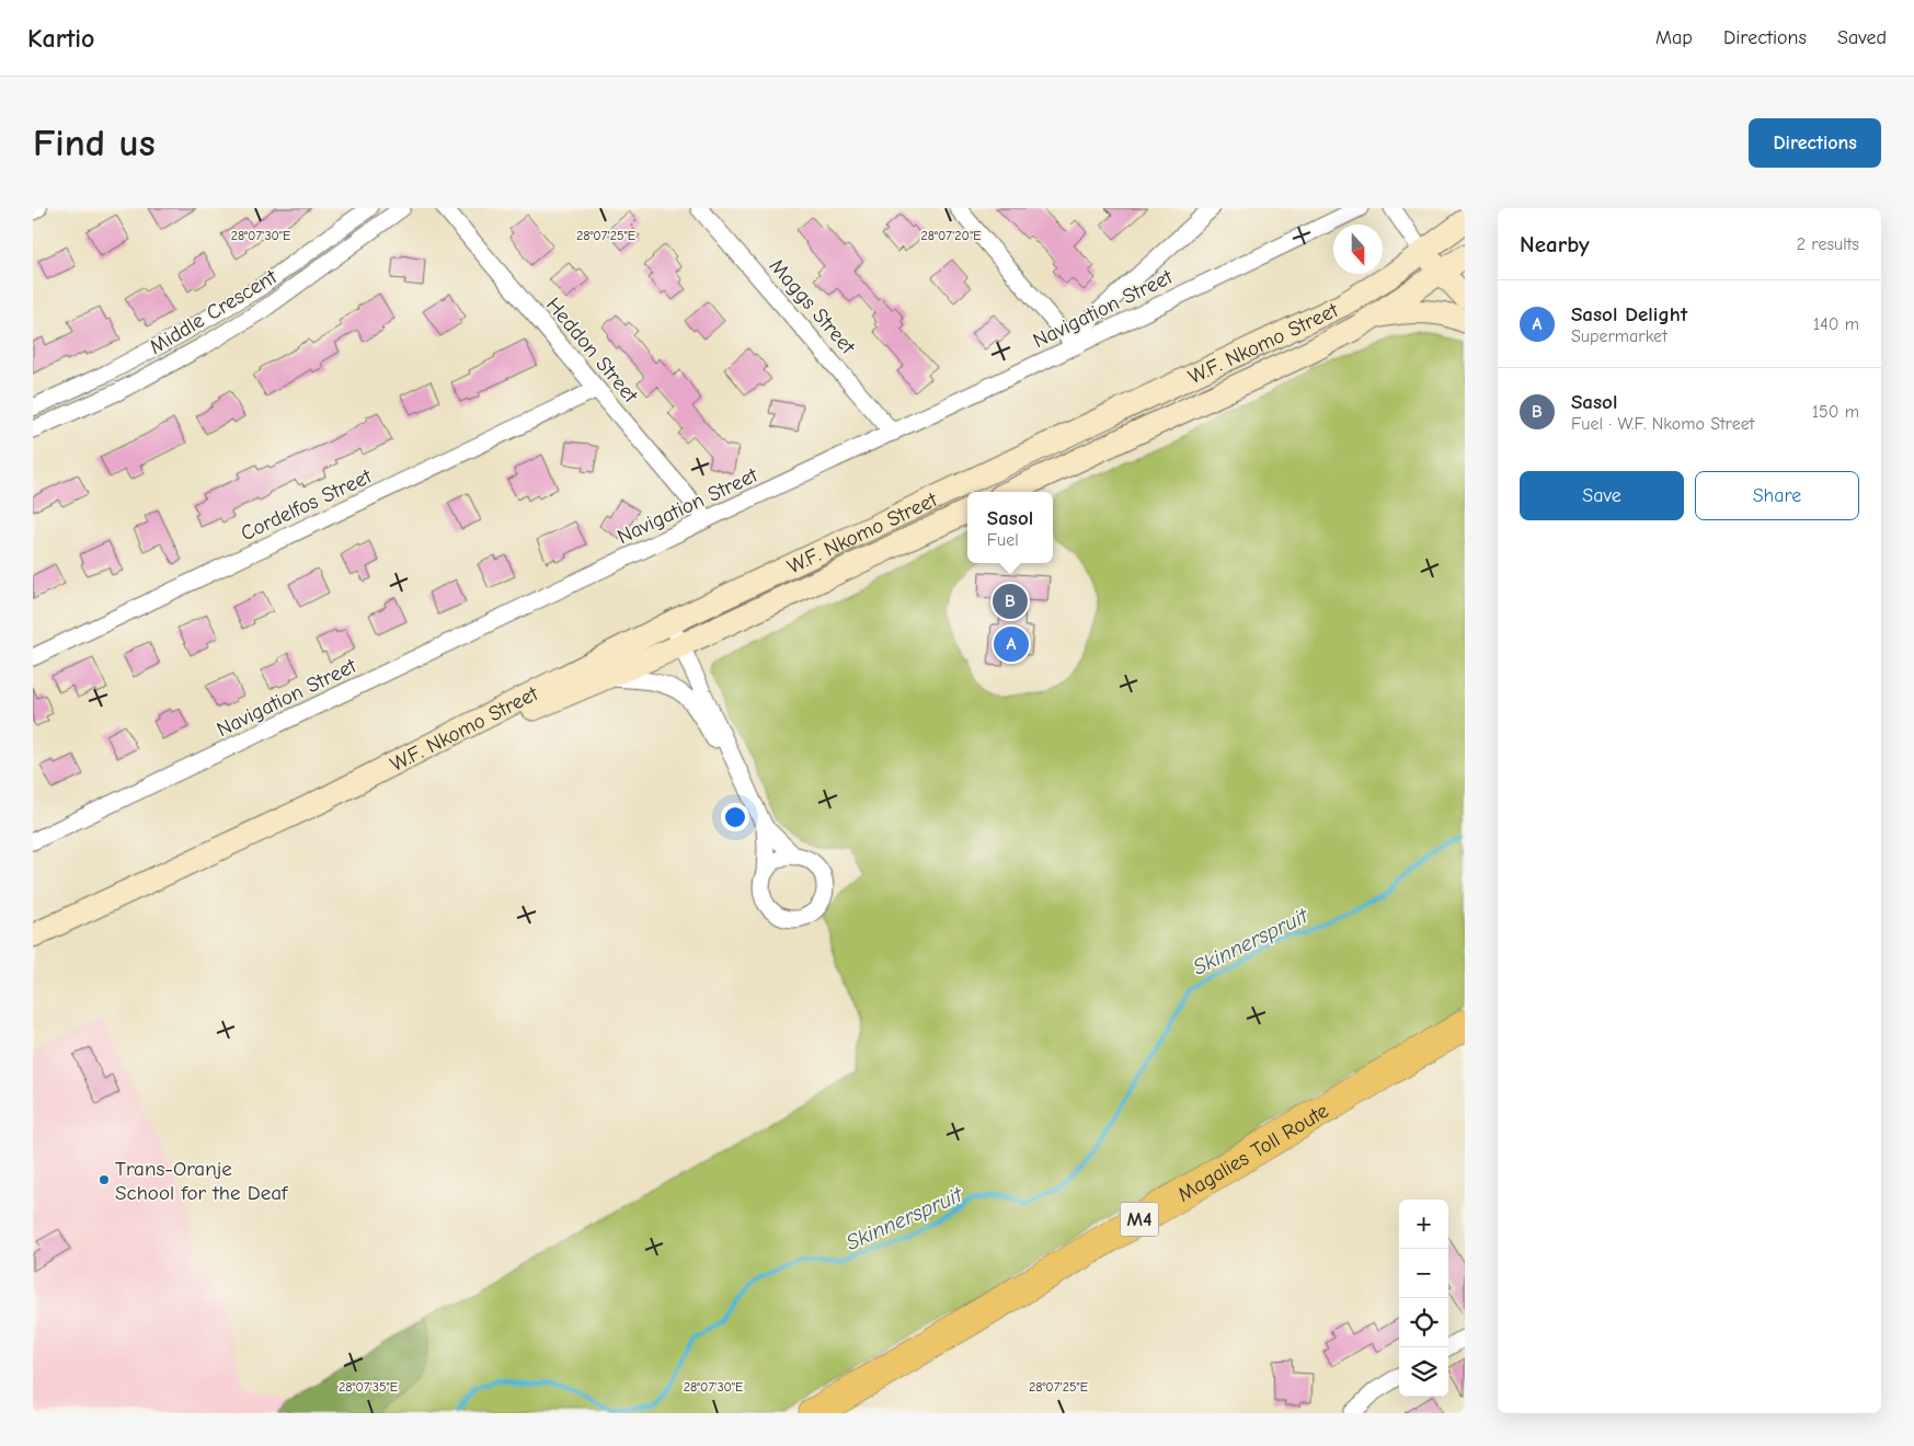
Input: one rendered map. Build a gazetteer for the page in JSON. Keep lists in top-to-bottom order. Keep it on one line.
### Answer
{"streets":{"highway":["Magalies Toll Route","M4"],"main road":["W.F. Nkomo Street"],"street":["Maggs Street","Navigation Street","Middle Crescent","Heddon Street","Cordelfos Street"]},"crossings":[["Maggs Street","Navigation Street"],["Navigation Street","Heddon Street"],["Heddon Street","Cordelfos Street"]],"water":["Skinnerspruit"],"places":["Trans-Oranje School for the Deaf"],"north":"bottom","page":{"header":"Kartio","nav":["Map","Directions","Saved"],"buttons":["Directions",["Save","Share"]],"title":"Find us","heading":["Nearby","2 results"],"list":[{"mark":"A","name":"Sasol Delight","note":"Supermarket","value":"140 m"},{"mark":"B","name":"Sasol","note":"Fuel · W.F. Nkomo Street","value":"150 m"}],"popup":["Sasol","Fuel"],"pins":["B","A"],"map_buttons":["+","−"]},"coordinates":["28°07'30\"E","28°07'25\"E","28°07'20\"E","28°07'35\"E"]}
